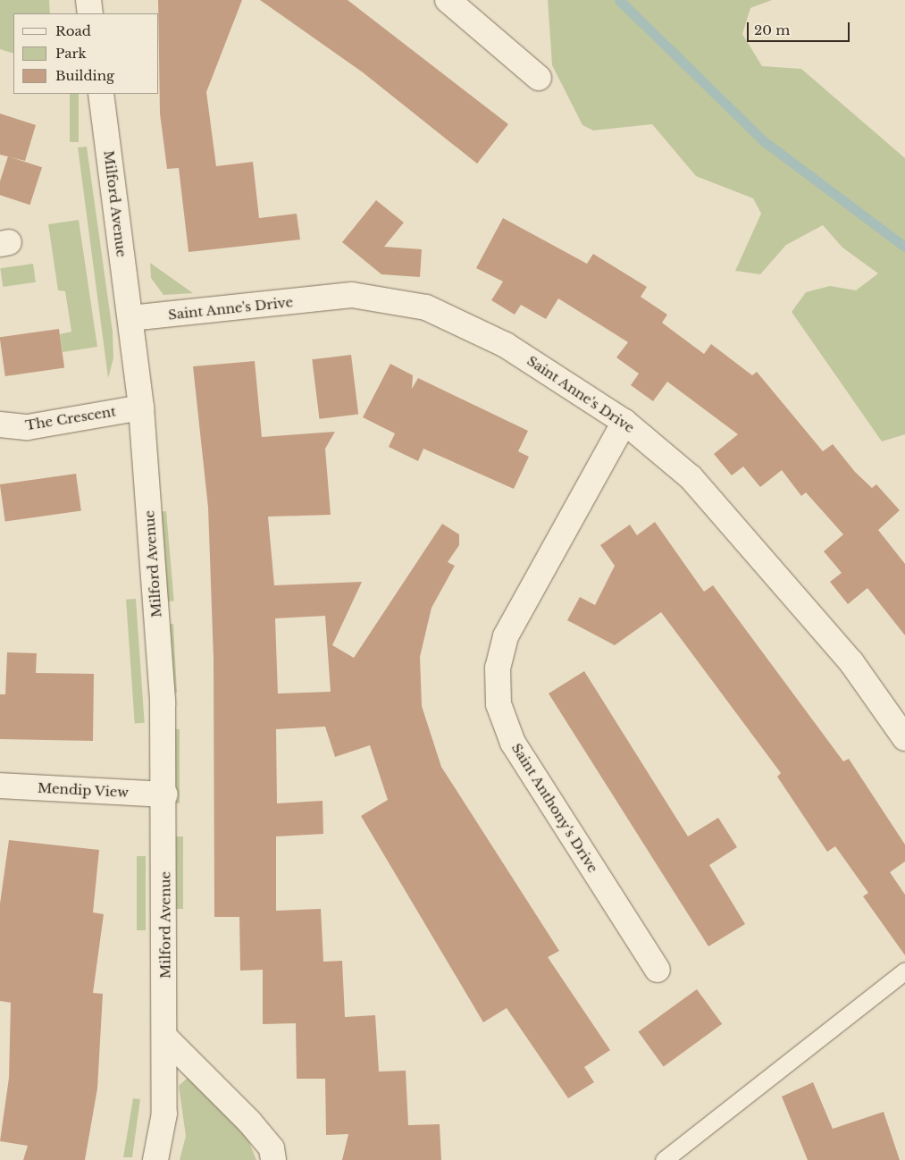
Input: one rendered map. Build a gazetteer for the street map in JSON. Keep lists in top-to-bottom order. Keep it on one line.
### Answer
{"streets":{"street":["Milford Avenue","Saint Anne's Drive","The Crescent","Mendip View","Saint Anthony's Drive"]},"crossings":[["Milford Avenue","Saint Anne's Drive"],["Milford Avenue","The Crescent"],["Milford Avenue","Mendip View"],["Saint Anne's Drive","Saint Anthony's Drive"]],"legend":["Road","Park","Building"],"scale_bar":"20 m"}
